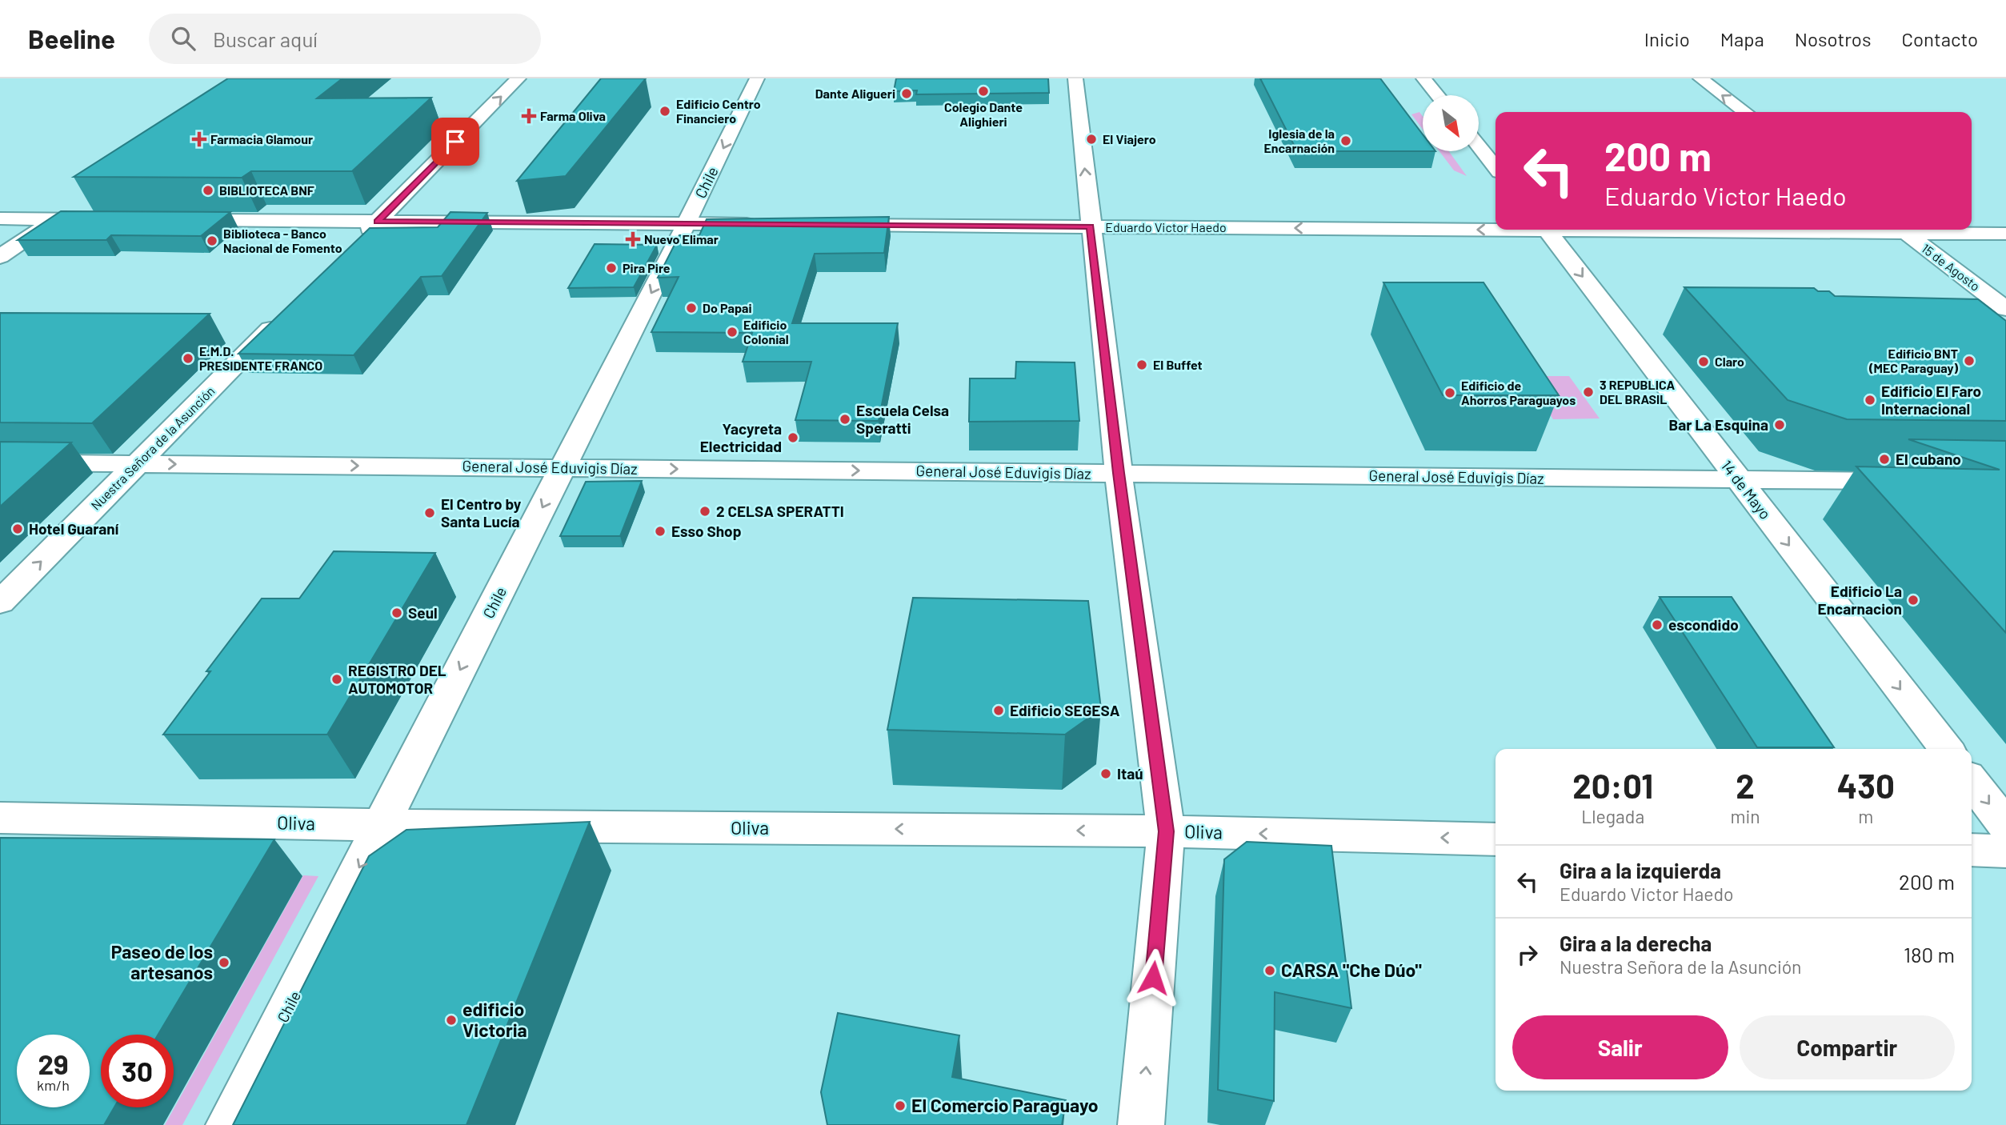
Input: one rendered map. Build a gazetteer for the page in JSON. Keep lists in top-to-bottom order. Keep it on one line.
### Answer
{"streets":{"street":["Chile","Eduardo Victor Haedo","15 de Agosto","Nuestra Señora de la Asunción","General José Eduvigis Díaz","14 de Mayo","Oliva"]},"crossings":[["Chile","General José Eduvigis Díaz"],["Chile","Oliva"],["Nuestra Señora de la Asunción","General José Eduvigis Díaz"],["General José Eduvigis Díaz","14 de Mayo"]],"one_way":["Chile","Eduardo Victor Haedo","Nuestra Señora de la Asunción","14 de Mayo","Oliva"],"places":{"other":["Colegio Dante Alighieri","Dante Aligueri","Ediﬁcio Centro Financiero","El Viajero","Iglesia de la Encarnación","BIBLIOTECA BNF","Biblioteca - Banco Nacional de Fomento","Pira Pire","Do Papai","Edificio Colonial","E.M.D. PRESIDENTE FRANCO","Edificio BNT (MEC Paraguay)","Claro","El Buffet","3 REPUBLICA DEL BRASIL","Edificio de Ahorros Paraguayos","Edificio El Faro Internacional","Escuela Celsa Speratti","Bar La Esquina","Yacyreta Electricidad","El cubano","2 CELSA SPERATTI","El Centro by Santa Lucía","Hotel Guaraní","Esso Shop","Edificio La Encarnacion","Seul","escondido","REGISTRO DEL AUTOMOTOR","Edificio SEGESA","Itaú","Paseo de los artesanos","CARSA \"Che Dúo\"","edificio Victoria","El Comercio Paraguayo"],"health":["Farma Oliva","Farmacia Glamour","Nuevo Elimar"]},"north":"bottom right","page":{"header":"Beeline","search":"Buscar aquí","nav":["Inicio","Mapa","Nosotros","Contacto"],"turn":["200 m","Eduardo Victor Haedo"],"eta":["20:01","Llegada","2","min","430","m"],"list":[{"name":"Gira a la izquierda","note":"Eduardo Victor Haedo","value":"200 m"},{"name":"Gira a la derecha","note":"Nuestra Señora de la Asunción","value":"180 m"}],"buttons":["Salir","Compartir"],"speed":"29 km/h","limit":"30"}}
